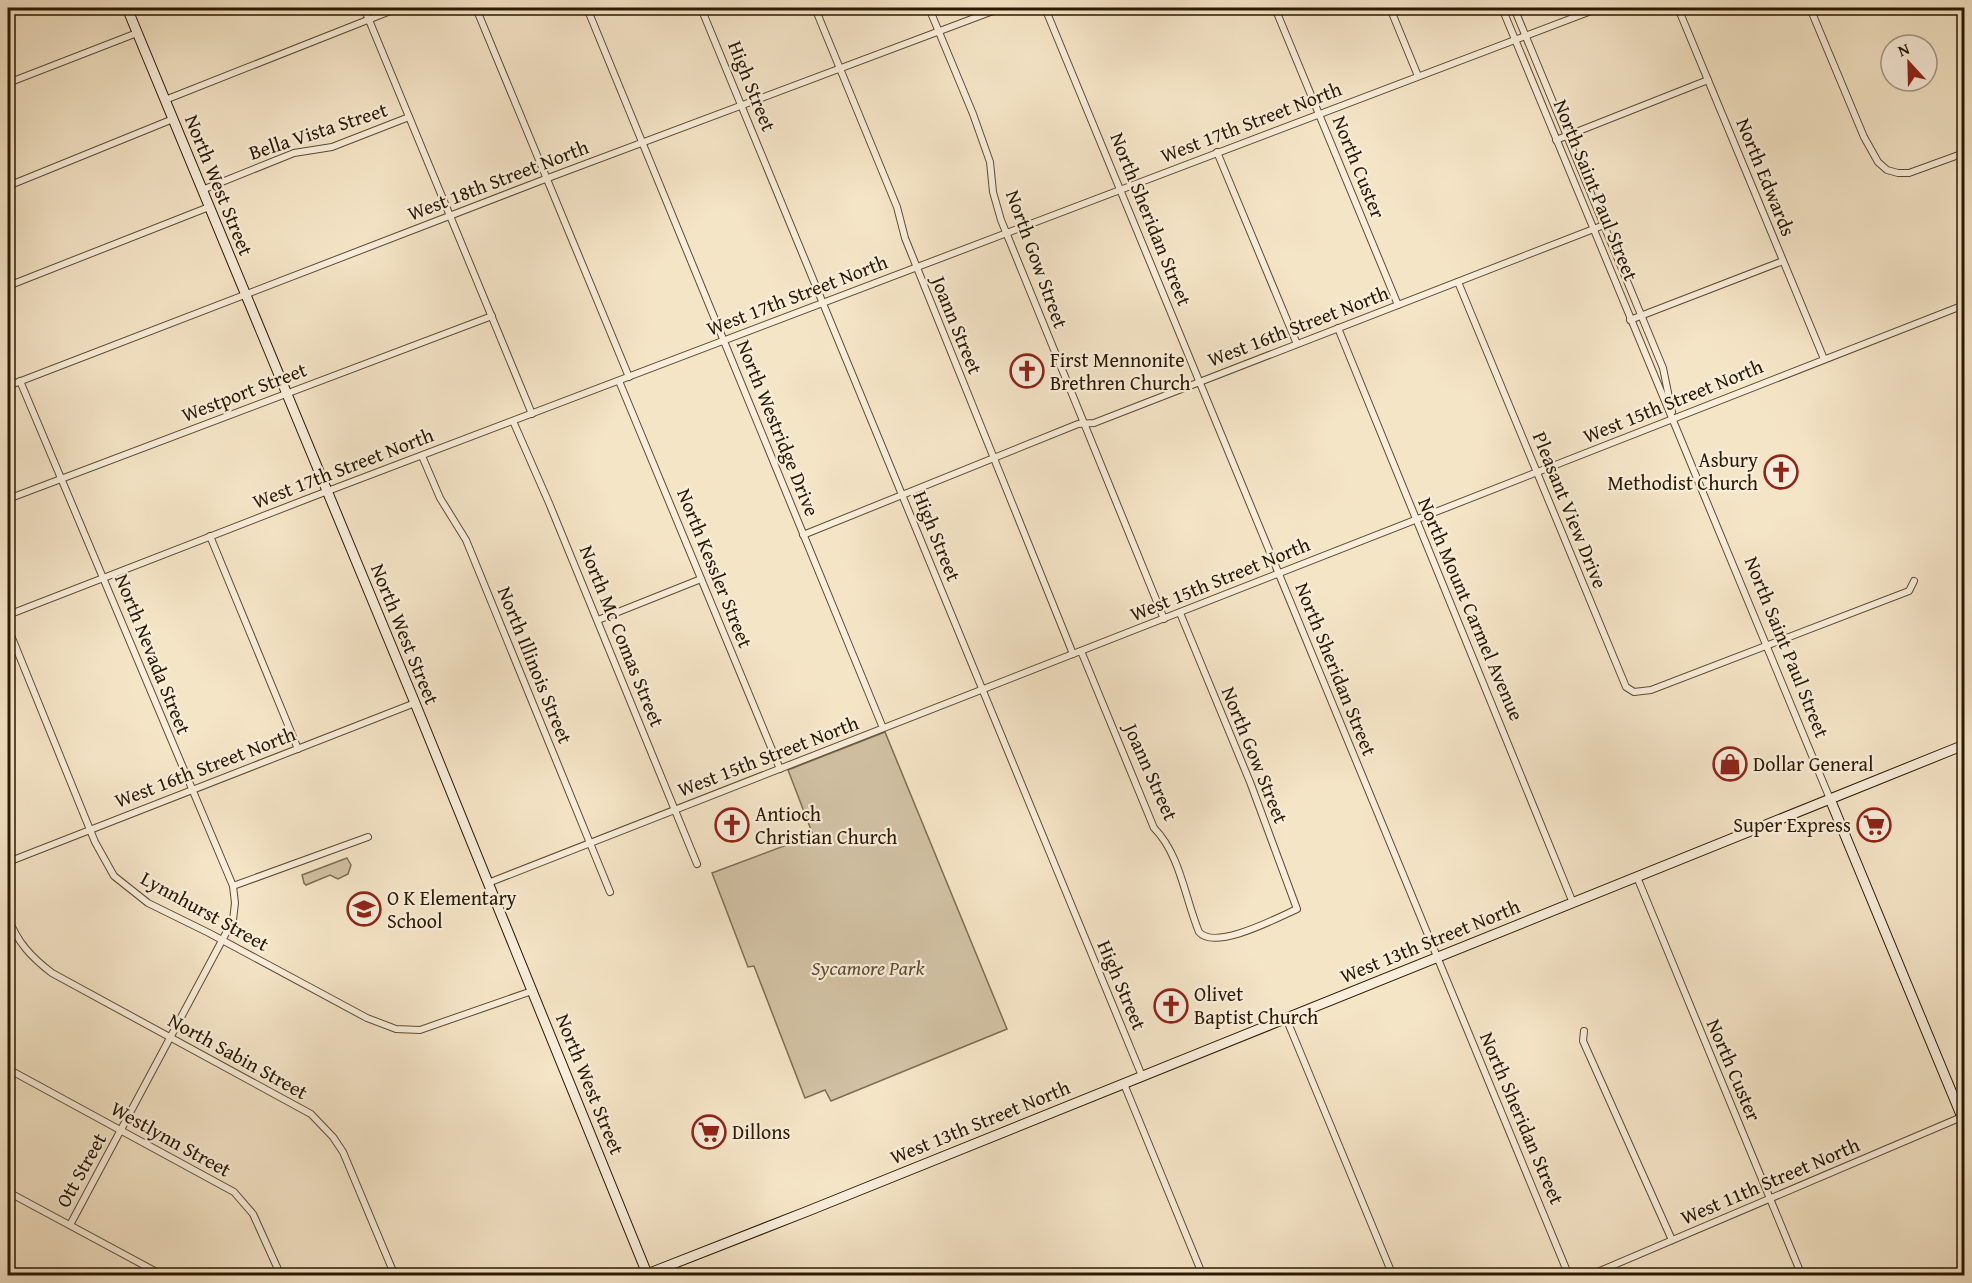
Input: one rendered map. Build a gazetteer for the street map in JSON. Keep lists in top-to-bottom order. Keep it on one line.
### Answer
{"streets":{"street":["High Street","West 17th Street North","Bella Vista Street","North Custer","North Edwards","West 18th Street North","North West Street","North Saint Paul Street","North Sheridan Street","North Gow Street","Joann Street","West 16th Street North","Westport Street","West 15th Street North","North Westridge Drive","Pleasant View Drive","North Kessler Street","North Mount Carmel Avenue","North Mc Comas Street","North Nevada Street","North Illinois Street","Lynnhurst Street","West 13th Street North","North Sabin Street","Westlynn Street","Ott Street","West 11th Street North"]},"crossings":[["High Street","West 17th Street North"],["High Street","West 18th Street North"],["High Street","West 16th Street North"],["High Street","West 15th Street North"],["High Street","West 13th Street North"],["West 17th Street North","North Custer"],["West 17th Street North","North West Street"],["West 17th Street North","North Saint Paul Street"],["West 17th Street North","North Sheridan Street"],["West 17th Street North","North Gow Street"],["West 17th Street North","Joann Street"],["West 17th Street North","North Westridge Drive"],["West 17th Street North","North Kessler Street"],["West 17th Street North","North Mc Comas Street"],["West 17th Street North","North Nevada Street"],["West 17th Street North","North Illinois Street"],["Bella Vista Street","North West Street"],["North Custer","West 16th Street North"],["North Custer","West 13th Street North"],["North Custer","West 11th Street North"],["North Edwards","West 15th Street North"],["West 18th Street North","North West Street"],["West 18th Street North","North Gow Street"],["West 18th Street North","Joann Street"],["West 18th Street North","North Westridge Drive"],["West 18th Street North","North Nevada Street"],["North West Street","West 16th Street North"],["North West Street","Westport Street"],["North West Street","West 15th Street North"],["North West Street","Lynnhurst Street"],["North West Street","West 13th Street North"],["North Saint Paul Street","West 16th Street North"],["North Saint Paul Street","West 15th Street North"],["North Saint Paul Street","Pleasant View Drive"],["North Saint Paul Street","West 13th Street North"],["North Saint Paul Street","West 11th Street North"],["North Sheridan Street","West 16th Street North"],["North Sheridan Street","West 15th Street North"],["North Sheridan Street","West 13th Street North"],["North Gow Street","Joann Street"],["North Gow Street","West 16th Street North"],["North Gow Street","West 15th Street North"],["Joann Street","West 16th Street North"],["Joann Street","West 15th Street North"],["West 16th Street North","North Westridge Drive"],["West 16th Street North","Pleasant View Drive"],["West 16th Street North","North Mount Carmel Avenue"],["West 16th Street North","North Nevada Street"],["West 16th Street North","Lynnhurst Street"],["Westport Street","North Nevada Street"],["West 15th Street North","North Westridge Drive"],["West 15th Street North","Pleasant View Drive"],["West 15th Street North","North Kessler Street"],["West 15th Street North","North Mount Carmel Avenue"],["West 15th Street North","North Mc Comas Street"],["West 15th Street North","North Illinois Street"],["North Mount Carmel Avenue","West 13th Street North"],["North Nevada Street","Lynnhurst Street"],["North Nevada Street","Ott Street"],["Lynnhurst Street","Ott Street"],["North Sabin Street","Ott Street"],["Westlynn Street","Ott Street"]],"parks":["Sycamore Park"],"places":{"church":["First Mennonite Brethren Church","Asbury Methodist Church","Antioch Christian Church","Olivet Baptist Church"],"shop":["Dollar General"],"supermarket":["Super Express","Dillons"],"school or university":["O K Elementary School"]},"north":"top"}
